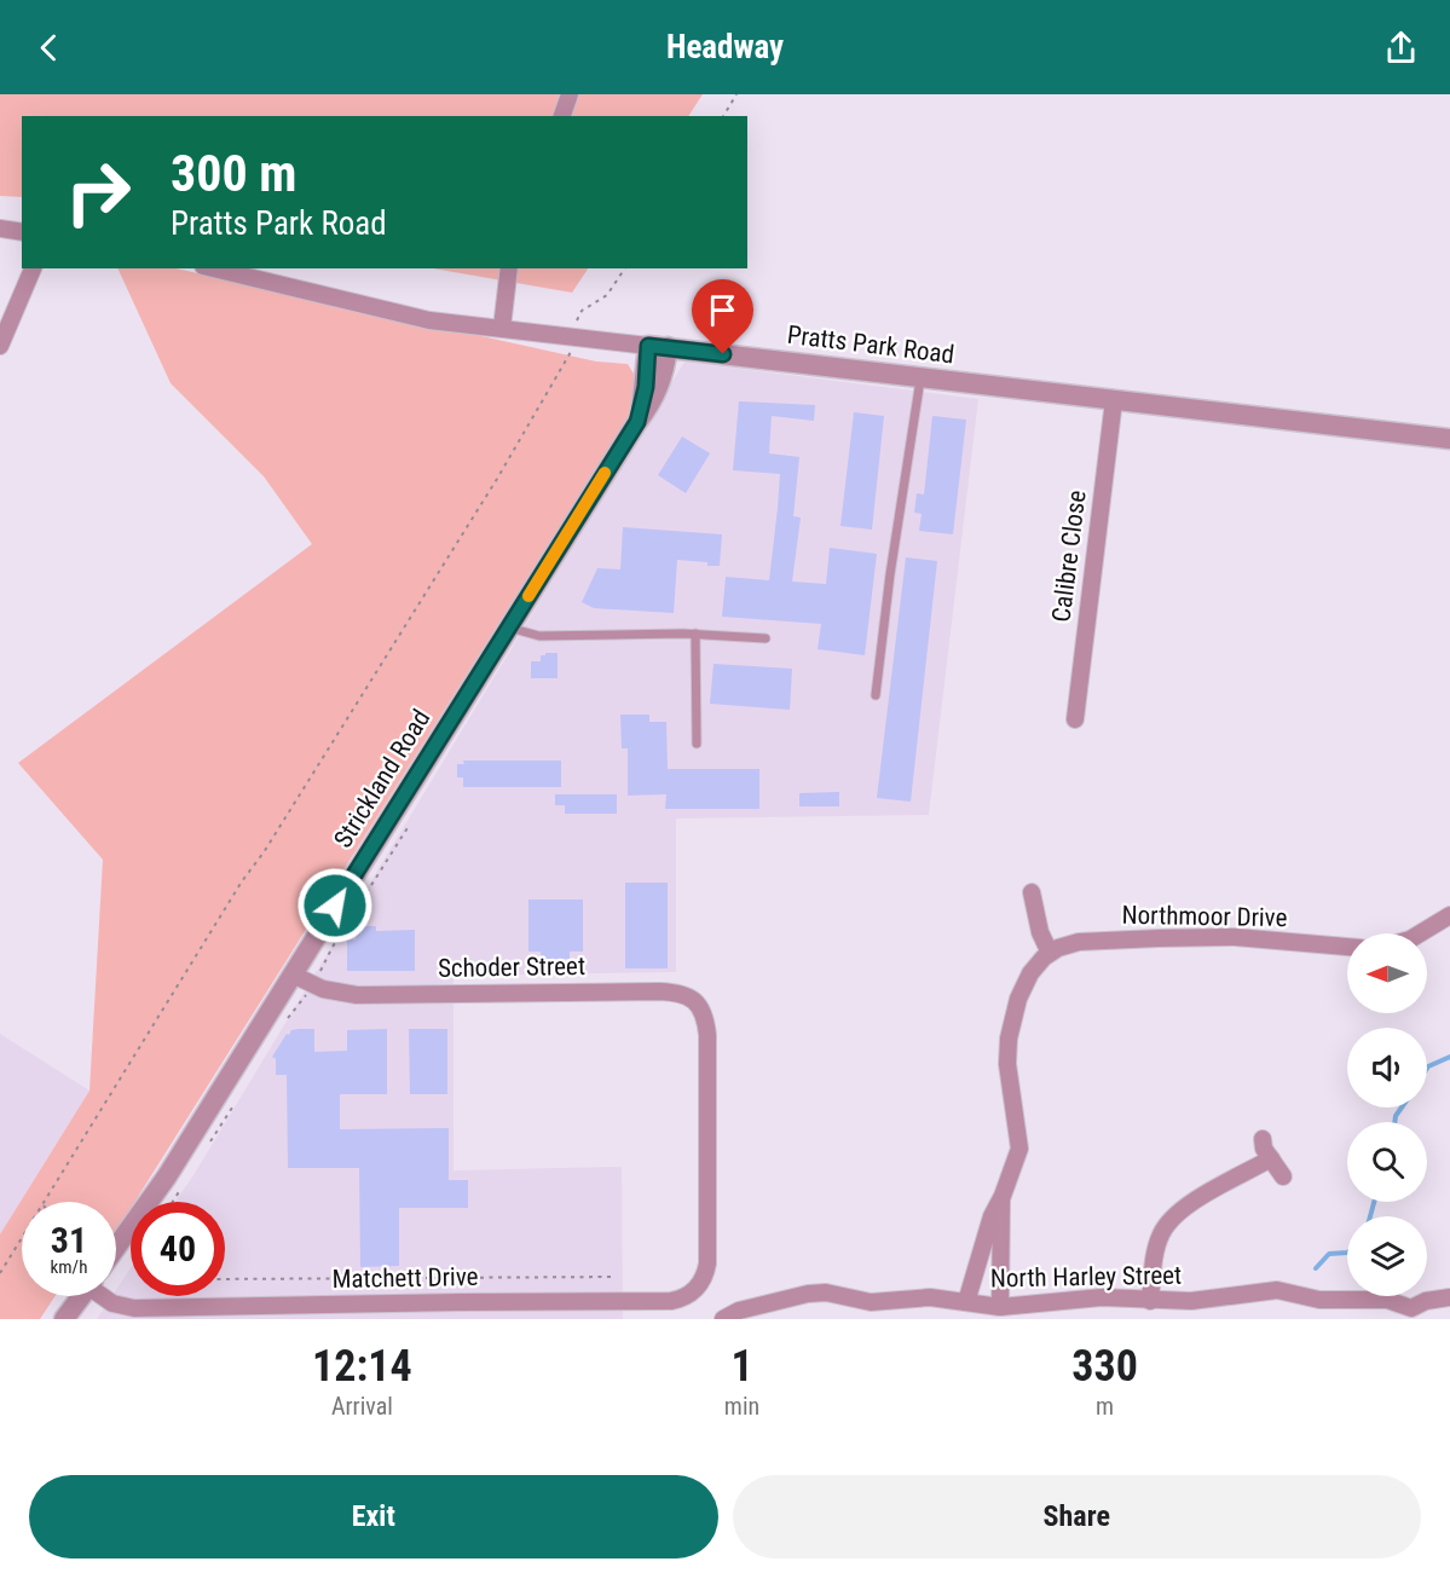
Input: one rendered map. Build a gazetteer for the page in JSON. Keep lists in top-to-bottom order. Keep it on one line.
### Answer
{"streets":{"street":["Pratts Park Road","Calibre Close","Strickland Road","Northmoor Drive","Schoder Street","North Harley Street","Matchett Drive"]},"crossings":[["Pratts Park Road","Calibre Close"],["Pratts Park Road","Strickland Road"],["Strickland Road","Schoder Street"],["Schoder Street","Matchett Drive"]],"north":"left","page":{"header":"Headway","turn":["300 m","Pratts Park Road"],"speed":"31 km/h","limit":"40","eta":["12:14","Arrival","1","min","330","m"],"buttons":["Exit","Share"]}}
